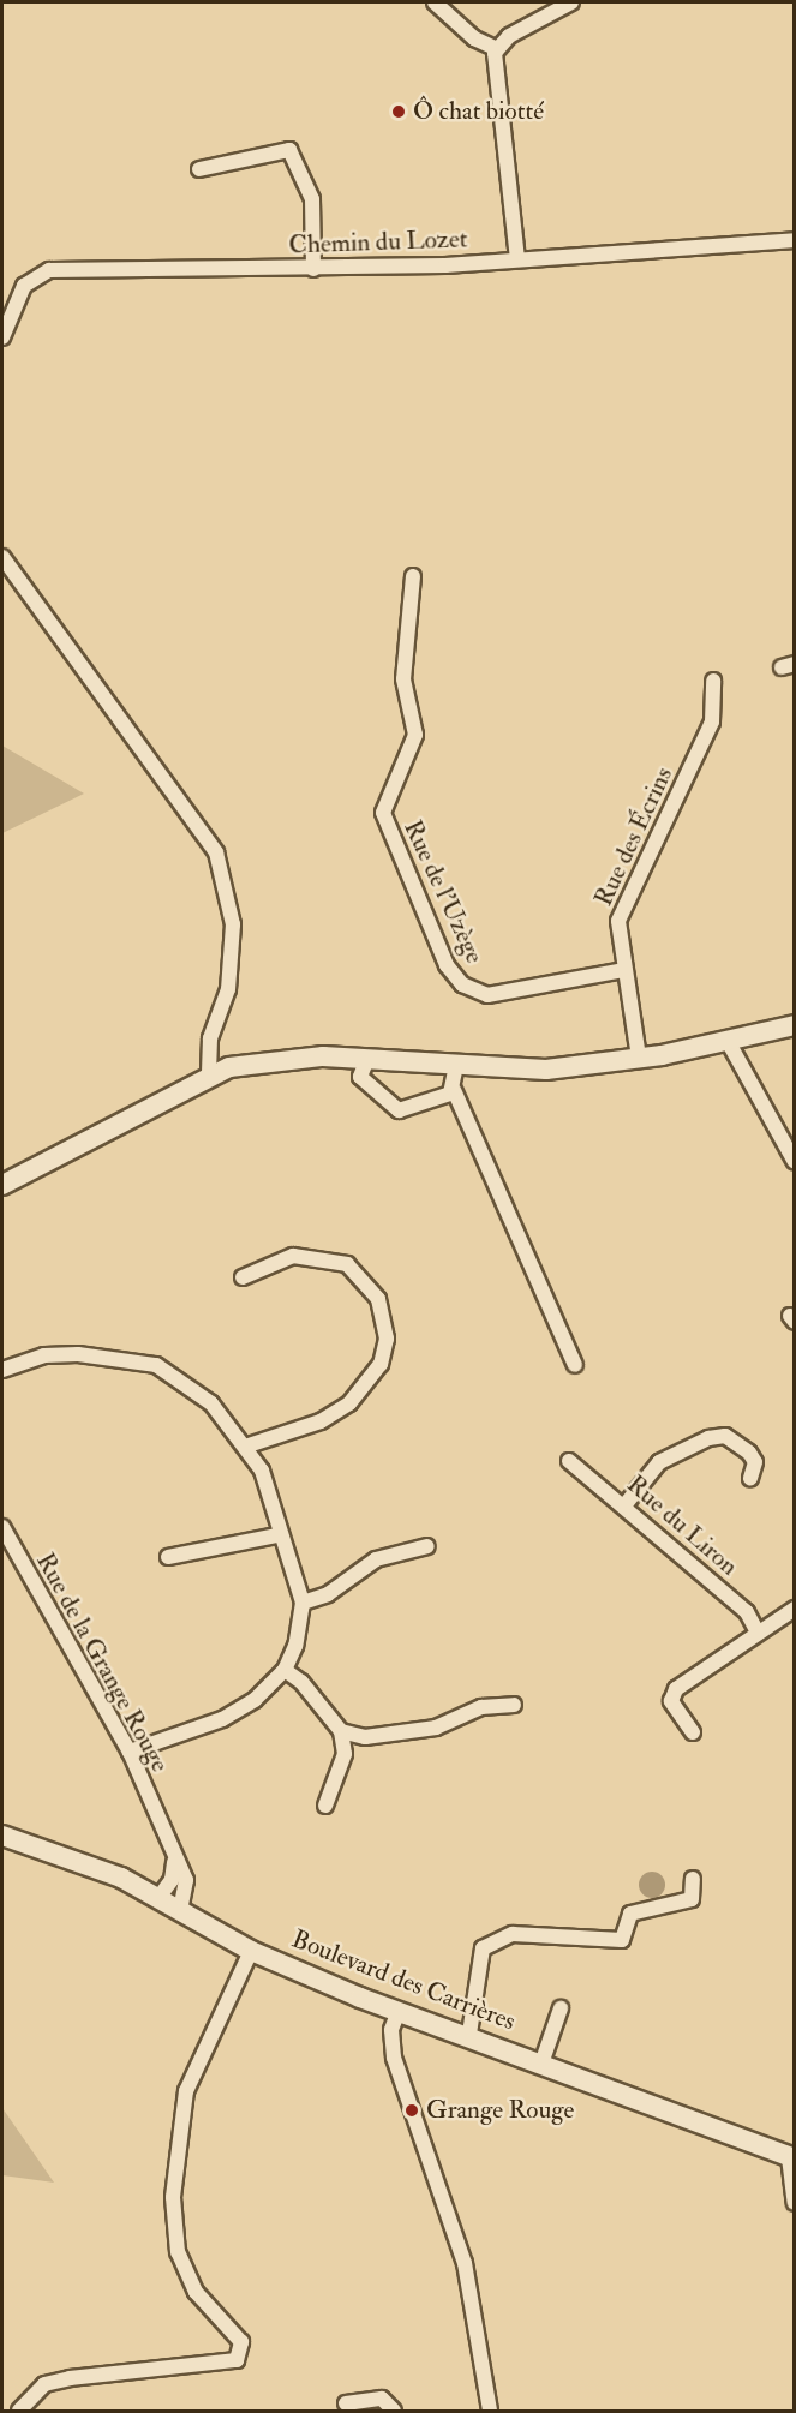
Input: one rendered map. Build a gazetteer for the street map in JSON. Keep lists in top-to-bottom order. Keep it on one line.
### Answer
{"streets":{"street":["Chemin du Lozet","Rue des Écrins","Rue de l'Uzège","Rue du Liron","Rue de la Grange Rouge","Boulevard des Carrières"]},"crossings":[["Rue des Écrins","Rue de l'Uzège"],["Rue de la Grange Rouge","Boulevard des Carrières"]],"places":["Ô chat biotté","Grange Rouge"]}
